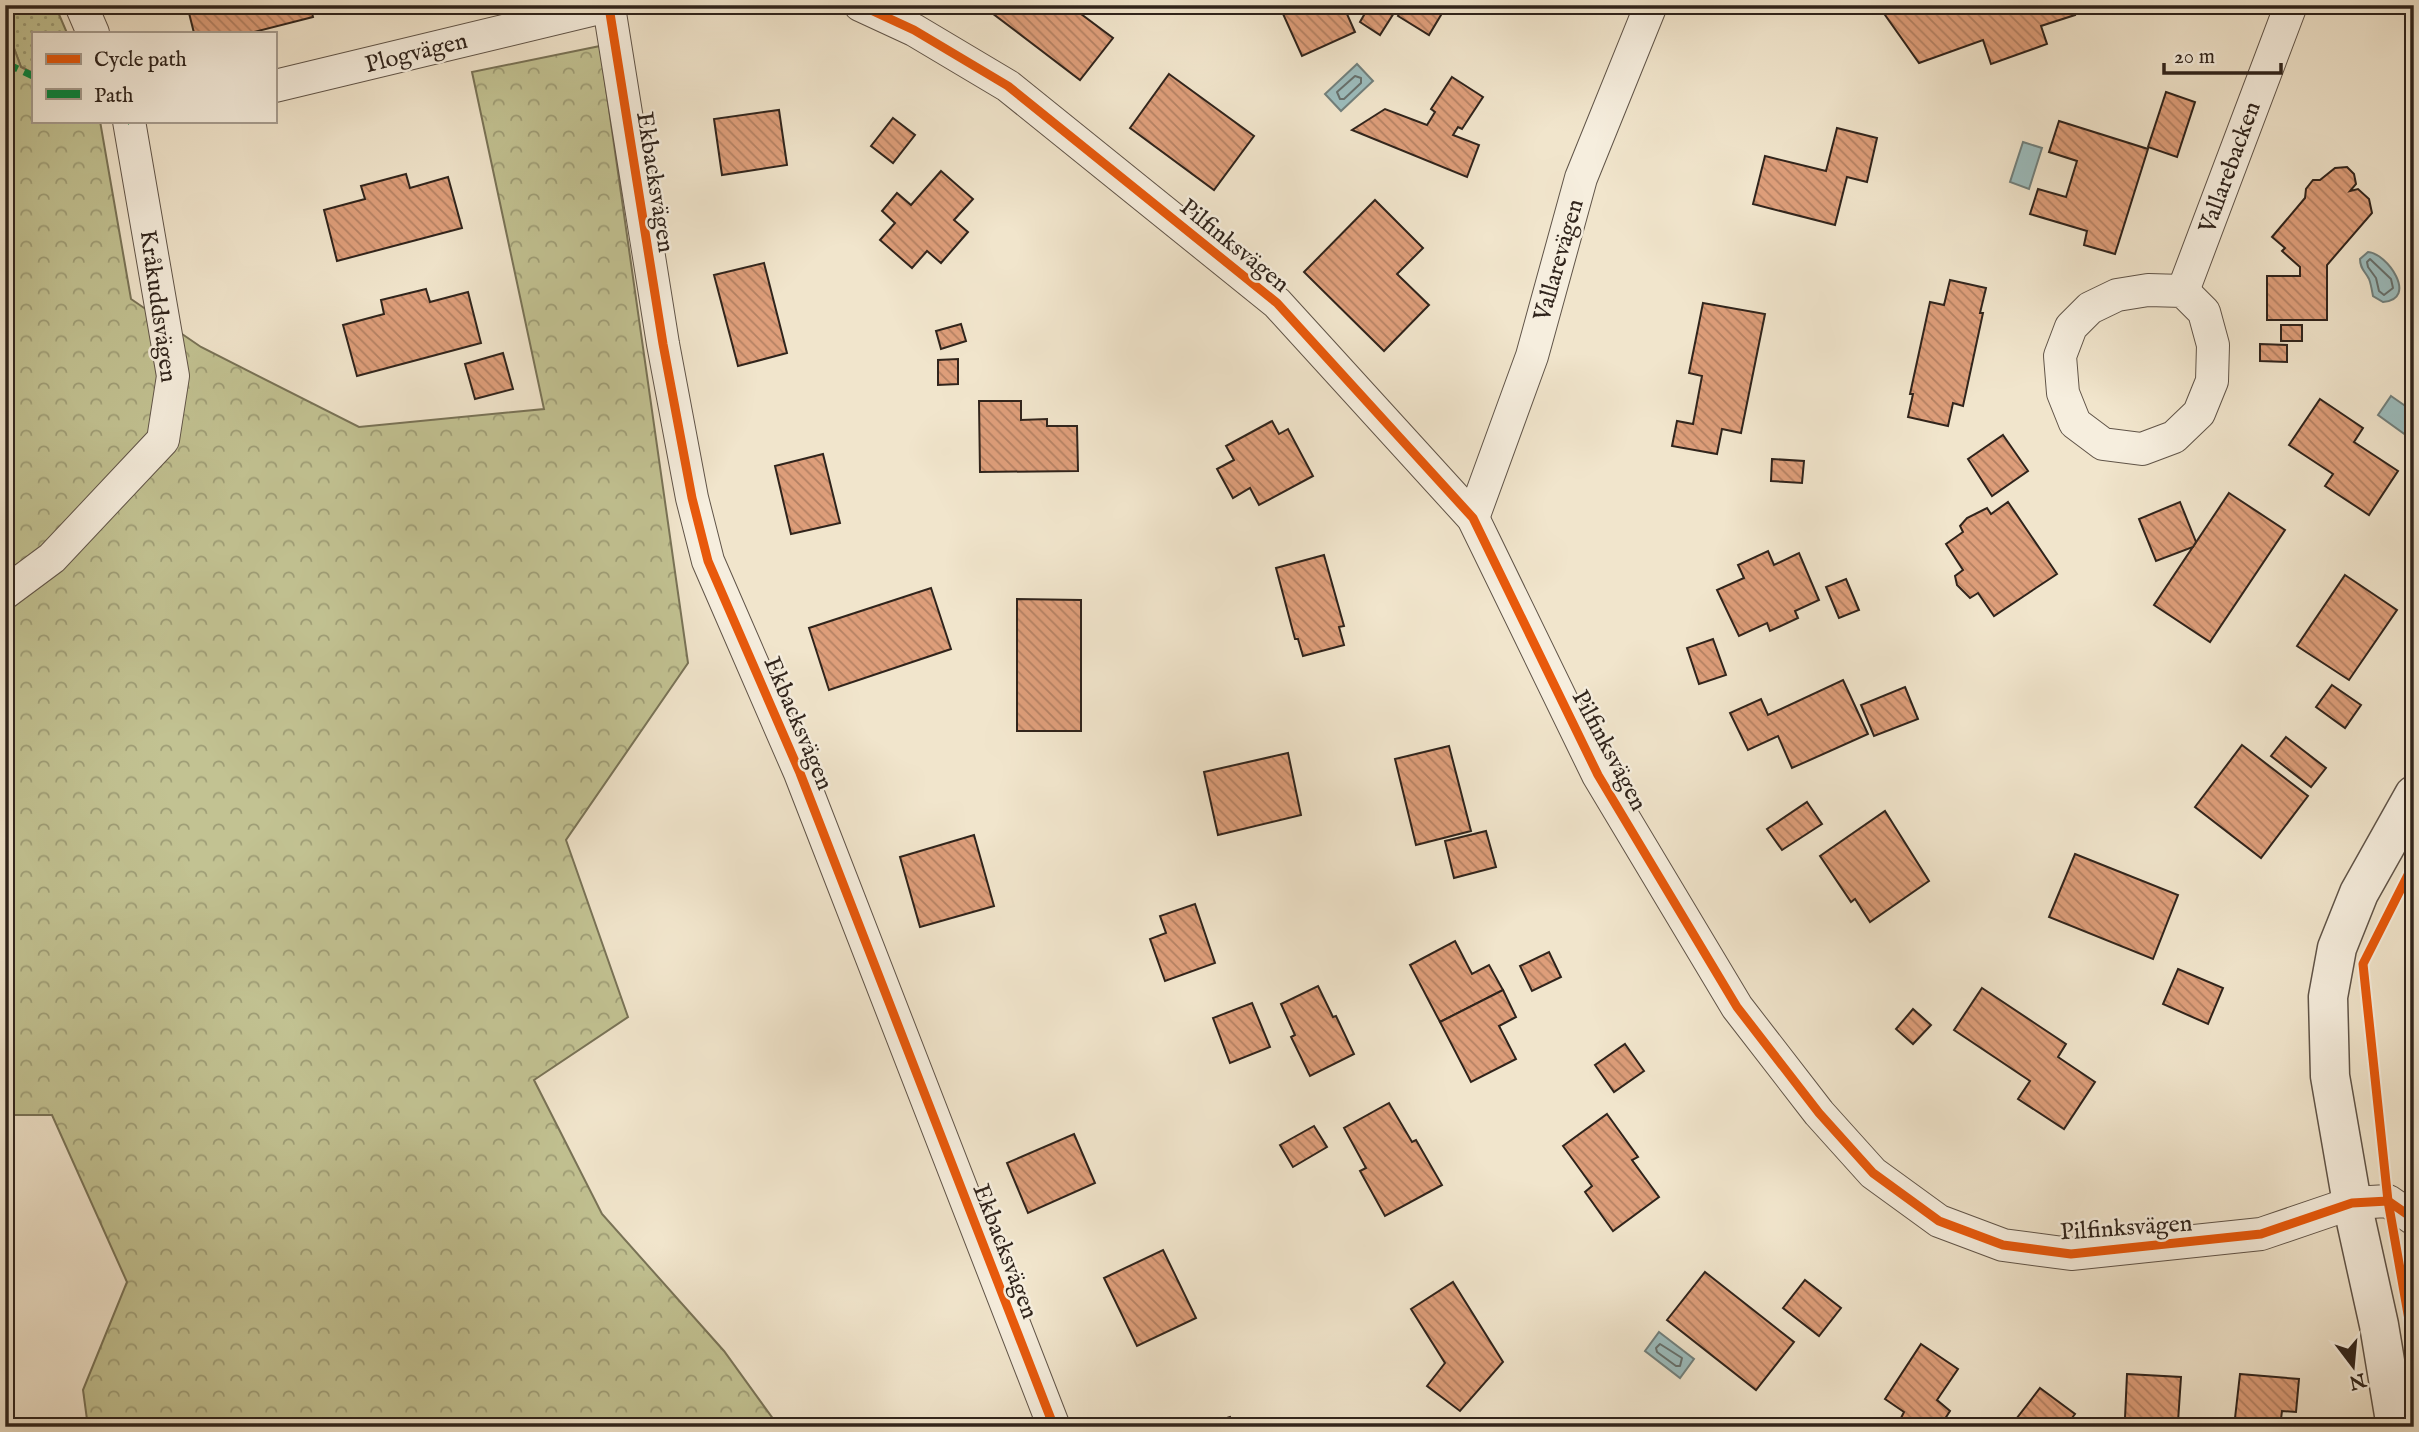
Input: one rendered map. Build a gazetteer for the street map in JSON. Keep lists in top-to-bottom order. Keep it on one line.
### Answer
{"streets":{"street":["Plogvägen","Vallarebacken","Ekbacksvägen","Pilfinksvägen","Vallarevägen","Kråkuddsvägen"]},"crossings":[["Plogvägen","Ekbacksvägen"],["Pilfinksvägen","Vallarevägen"]],"legend":["Cycle path","Path"],"scale_bar":"20 m","north":"bottom"}
